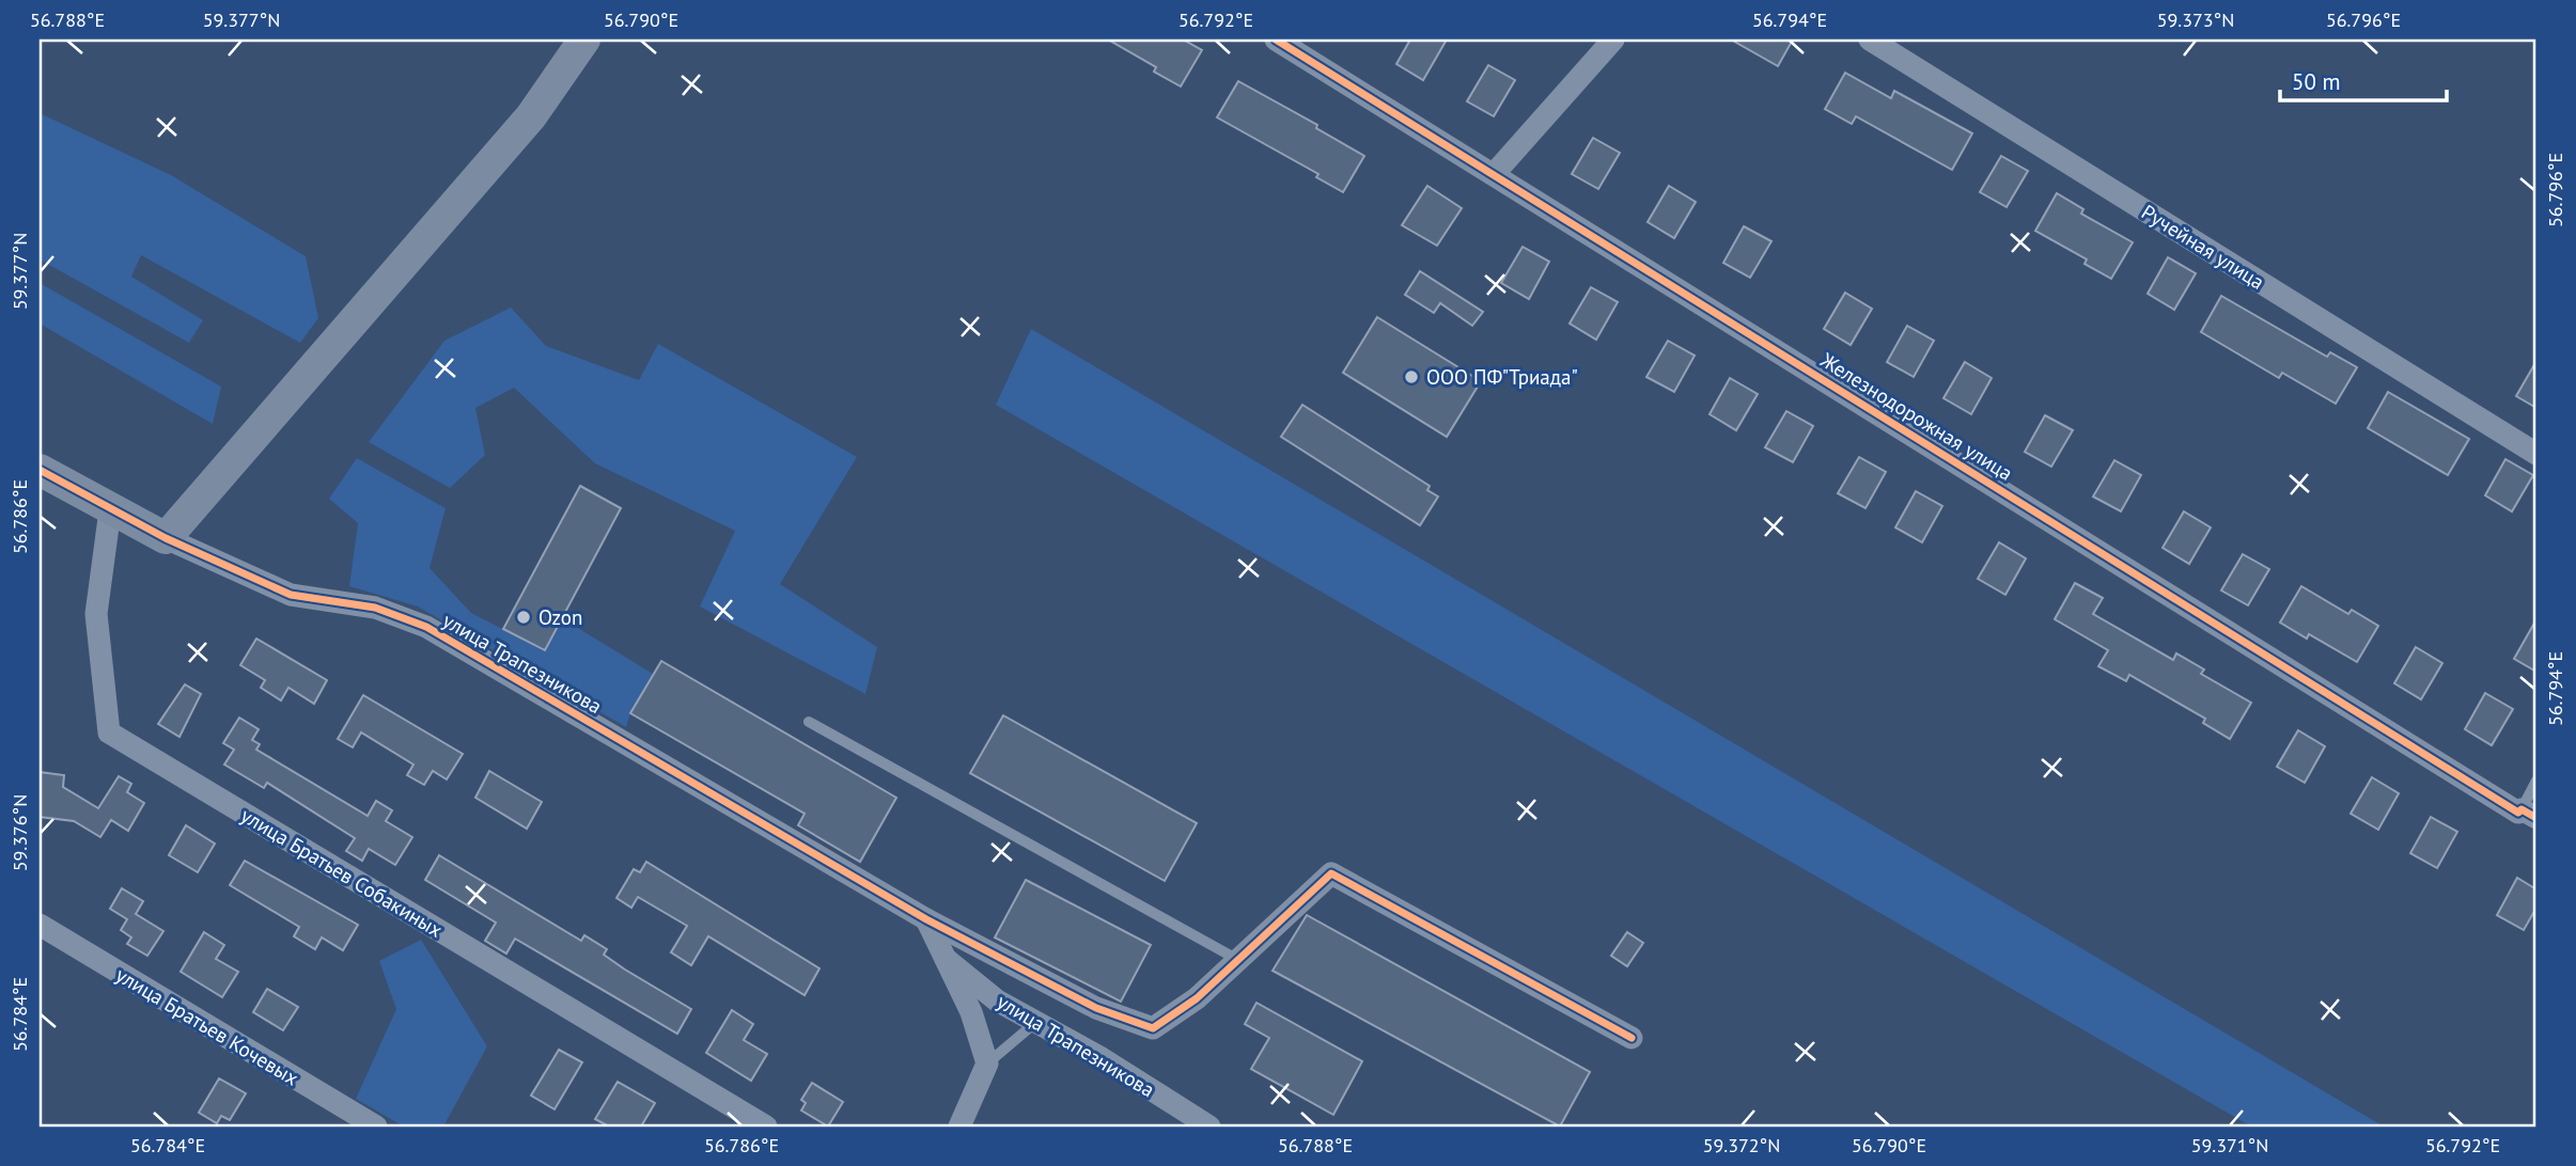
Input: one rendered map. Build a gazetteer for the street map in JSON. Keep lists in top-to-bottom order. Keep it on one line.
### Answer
{"streets":{"street":["Ручейная улица","Железнодорожная улица","улица Трапезникова","улица Братьев Собакиных","улица Братьев Кочевых"]},"crossings":[["улица Трапезникова","улица Братьев Собакиных"]],"places":["ООО ПФ\"Триада\"","Ozon"],"scale_bar":"50 m","coordinates":["56.788°E","59.377°N","56.790°E","56.792°E","56.794°E","59.373°N","56.796°E","56.786°E","59.376°N","56.784°E","59.372°N","59.371°N"]}
